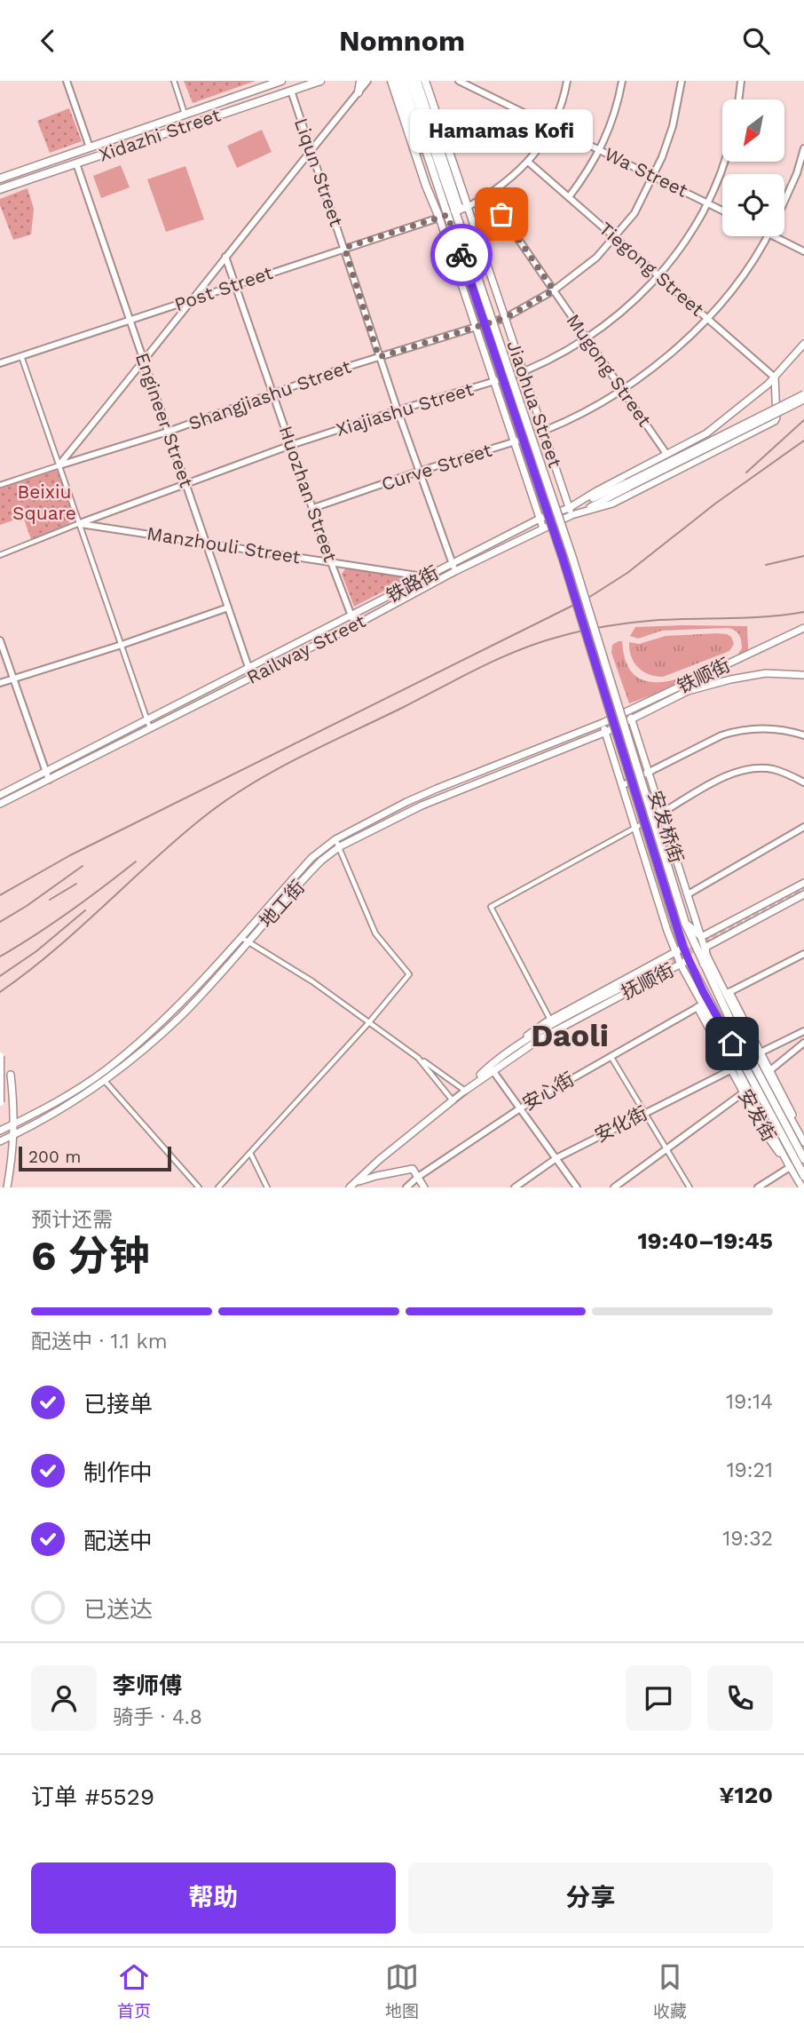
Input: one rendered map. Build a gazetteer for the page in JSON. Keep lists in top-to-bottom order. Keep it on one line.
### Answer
{"streets":{"main road":["Xidazhi Street","Jiaohua Street","铁路街","Railway Street","铁顺街","安发桥街","地工街","抚顺街","安发街"],"street":["Liqun Street","Wa Street","Tiegong Street","Post Street","Mugong Street","Shangjiashu Street","Xiajiashu Street","Engineer Street","Curve Street","Huozhan Street","Manzhouli Street","安心街","安化街"]},"crossings":[["Xidazhi Street","Liqun Street"],["Xidazhi Street","Engineer Street"],["Liqun Street","Post Street"],["Liqun Street","Shangjiashu Street"],["Liqun Street","Xiajiashu Street"],["Liqun Street","Curve Street"],["Liqun Street","铁路街"],["Liqun Street","Railway Street"],["Wa Street","Post Street"],["Wa Street","Shangjiashu Street"],["Wa Street","Xiajiashu Street"],["Tiegong Street","Post Street"],["Tiegong Street","Shangjiashu Street"],["Tiegong Street","Xiajiashu Street"],["Tiegong Street","Curve Street"],["Tiegong Street","铁路街"],["Tiegong Street","Railway Street"],["Post Street","Mugong Street"],["Post Street","Jiaohua Street"],["Post Street","Engineer Street"],["Post Street","Huozhan Street"],["Mugong Street","Shangjiashu Street"],["Mugong Street","Xiajiashu Street"],["Mugong Street","Curve Street"],["Shangjiashu Street","Jiaohua Street"],["Shangjiashu Street","Engineer Street"],["Shangjiashu Street","Huozhan Street"],["Jiaohua Street","Xiajiashu Street"],["Jiaohua Street","Curve Street"],["Jiaohua Street","铁路街"],["Jiaohua Street","Railway Street"],["Xiajiashu Street","Engineer Street"],["Xiajiashu Street","Huozhan Street"],["Xiajiashu Street","Manzhouli Street"],["Engineer Street","Manzhouli Street"],["Engineer Street","铁路街"],["Engineer Street","Railway Street"],["Curve Street","Huozhan Street"],["Huozhan Street","Manzhouli Street"],["Huozhan Street","铁路街"],["Huozhan Street","Railway Street"],["Manzhouli Street","铁路街"],["Manzhouli Street","Railway Street"],["铁路街","Railway Street"],["铁顺街","安发桥街"],["铁顺街","地工街"],["安发桥街","地工街"],["安发桥街","抚顺街"],["安发桥街","安发街"],["抚顺街","安发街"],["安心街","安发街"],["安发街","安化街"]],"districts":["Daoli"],"parks":["Beixiu Square"],"places":["Hamamas Kofi"],"scale_bar":"200 m","north":"bottom left","page":{"header":"Nomnom","bubble":"Hamamas Kofi","scale":"200 m","heading":["6 分钟","预计还需","19:40–19:45"],"panel":["李师傅","骑手 · 4.8","订单 #5529","¥120"],"bar":"配送中 · 1.1 km","list":[["已接单","19:14"],["制作中","19:21"],["配送中","19:32"],"已送达"],"buttons":["帮助","分享"],"tabs":["首页","地图","收藏"]}}
